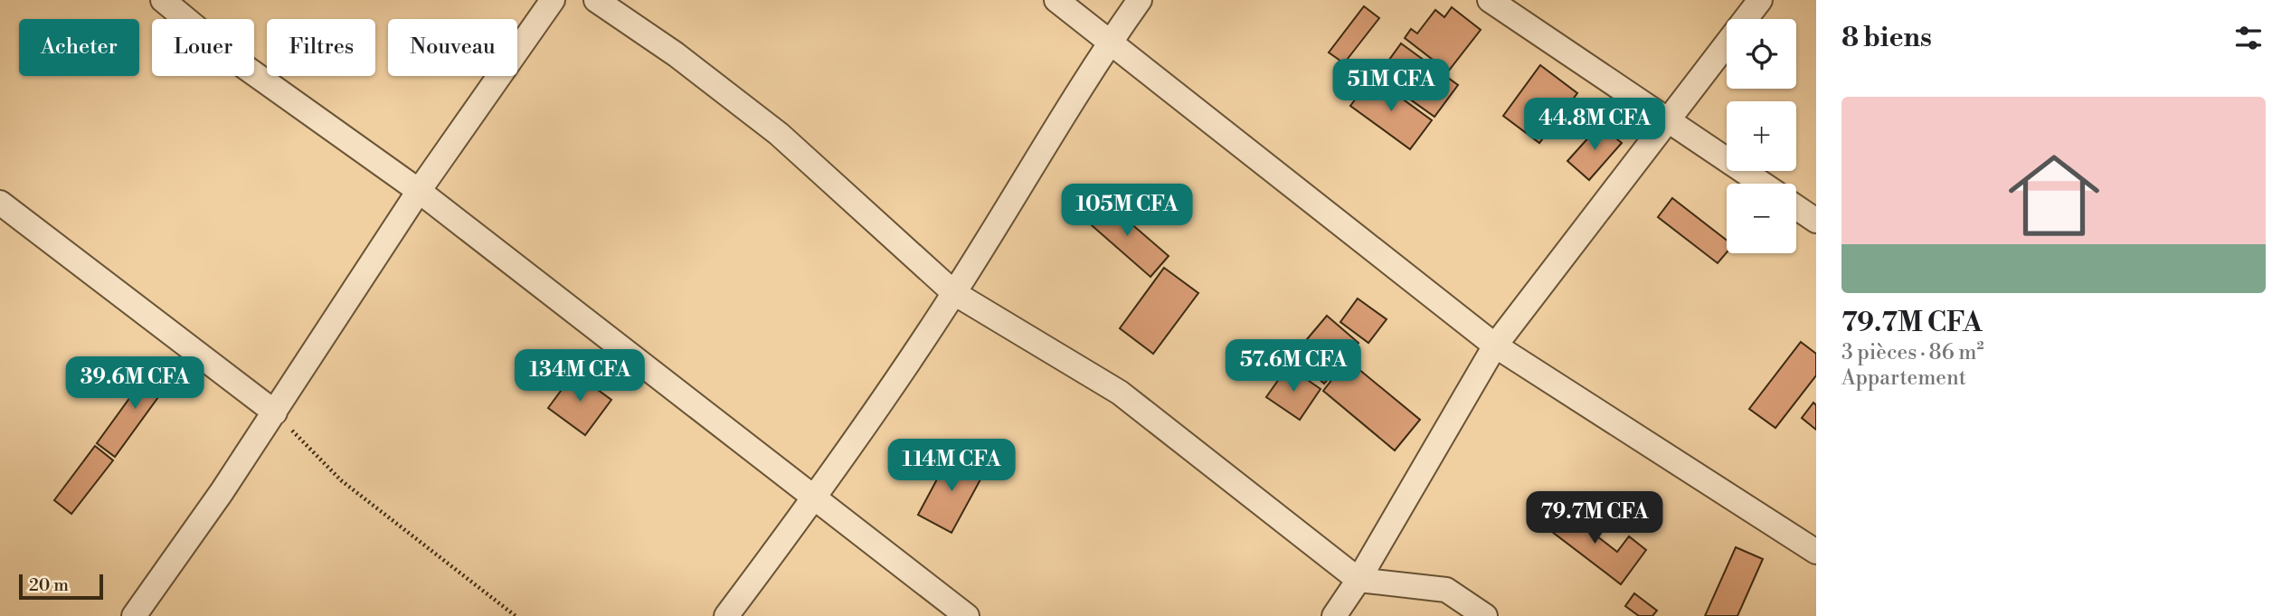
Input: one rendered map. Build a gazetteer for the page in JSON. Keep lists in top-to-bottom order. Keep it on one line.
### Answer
{"scale_bar":"20 m","page":{"heading":"8 biens","map_buttons":["+","−"],"chip":["Acheter","Louer","Filtres","Nouveau"],"price":["51M CFA","44.8M CFA","105M CFA","57.6M CFA","134M CFA","39.6M CFA","114M CFA","79.7M CFA"],"list":[{"name":"79.7M CFA","note":"3 pièces · 86 m² · Appartement"}],"scale":"20 m"}}
